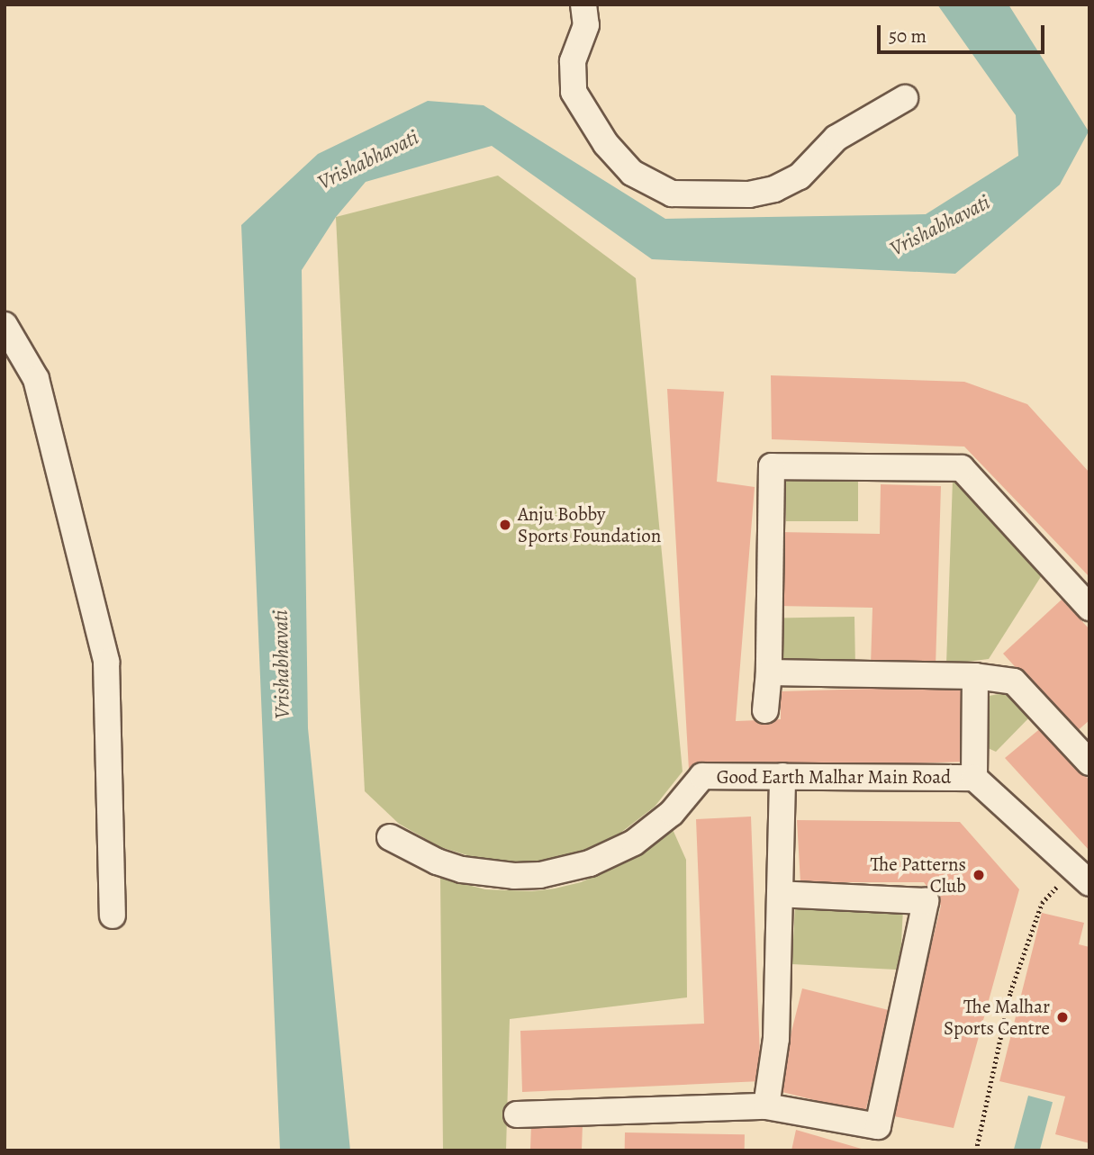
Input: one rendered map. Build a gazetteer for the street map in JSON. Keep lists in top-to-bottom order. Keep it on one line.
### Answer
{"streets":{"street":["Good Earth Malhar Main Road"]},"water":["Vrishabhavati"],"places":["Anju Bobby Sports Foundation","The Patterns Club","The Malhar Sports Centre"],"scale_bar":"50 m"}
